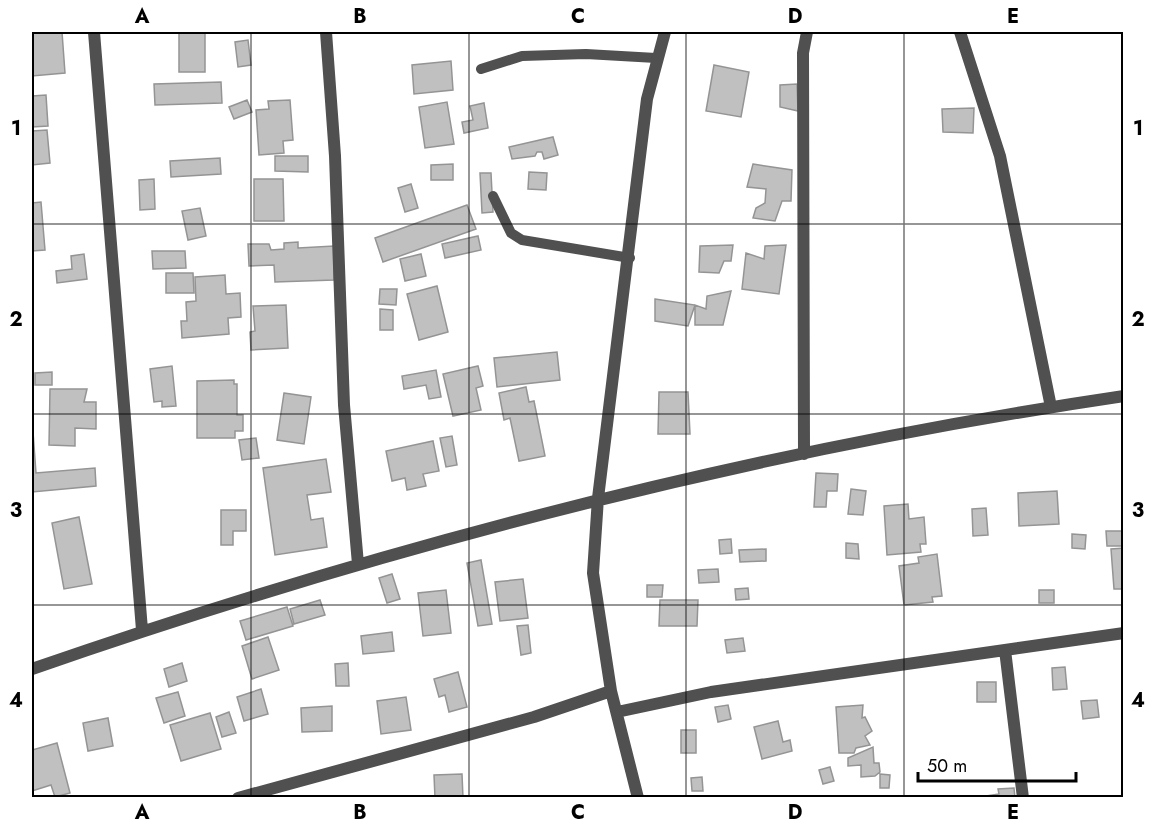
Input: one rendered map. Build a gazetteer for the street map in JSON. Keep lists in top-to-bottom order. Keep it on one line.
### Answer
{"scale_bar":"50 m","grid":{"columns":["A","B","C","D","E"],"rows":["1","2","3","4"]}}
